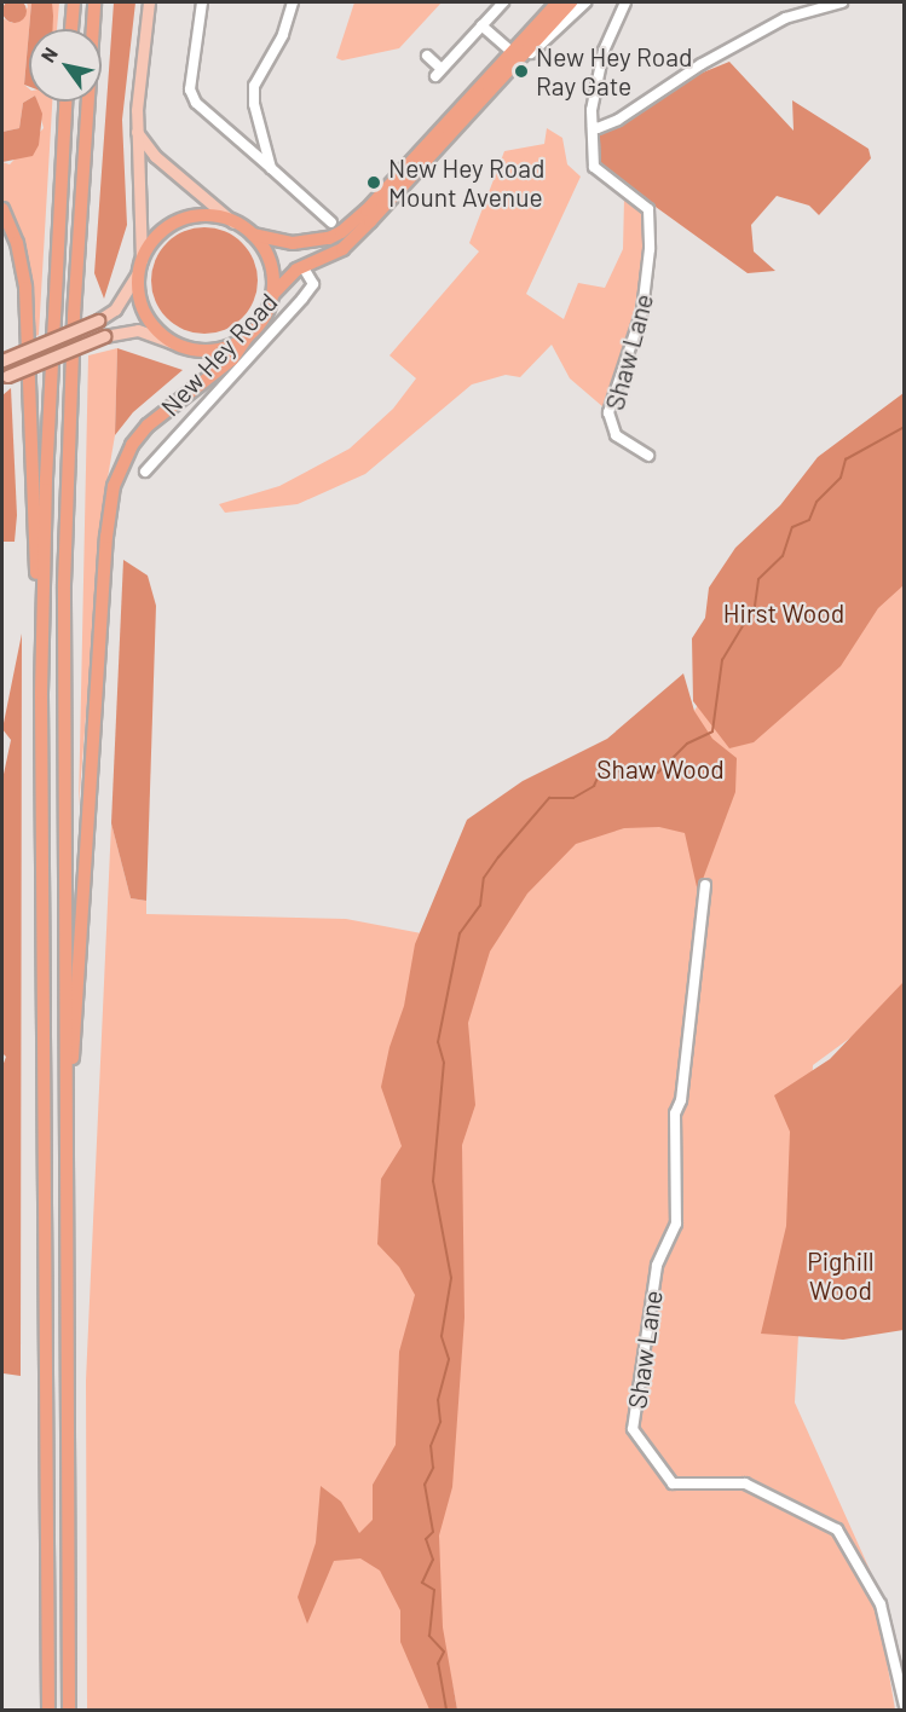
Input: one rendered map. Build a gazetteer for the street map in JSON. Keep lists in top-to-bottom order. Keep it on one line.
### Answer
{"streets":{"highway":["New Hey Road"],"street":["Shaw Lane"]},"parks":["Hirst Wood","Shaw Wood","Pighill Wood"],"places":["New Hey Road Ray Gate","New Hey Road Mount Avenue"],"north":"top left"}
